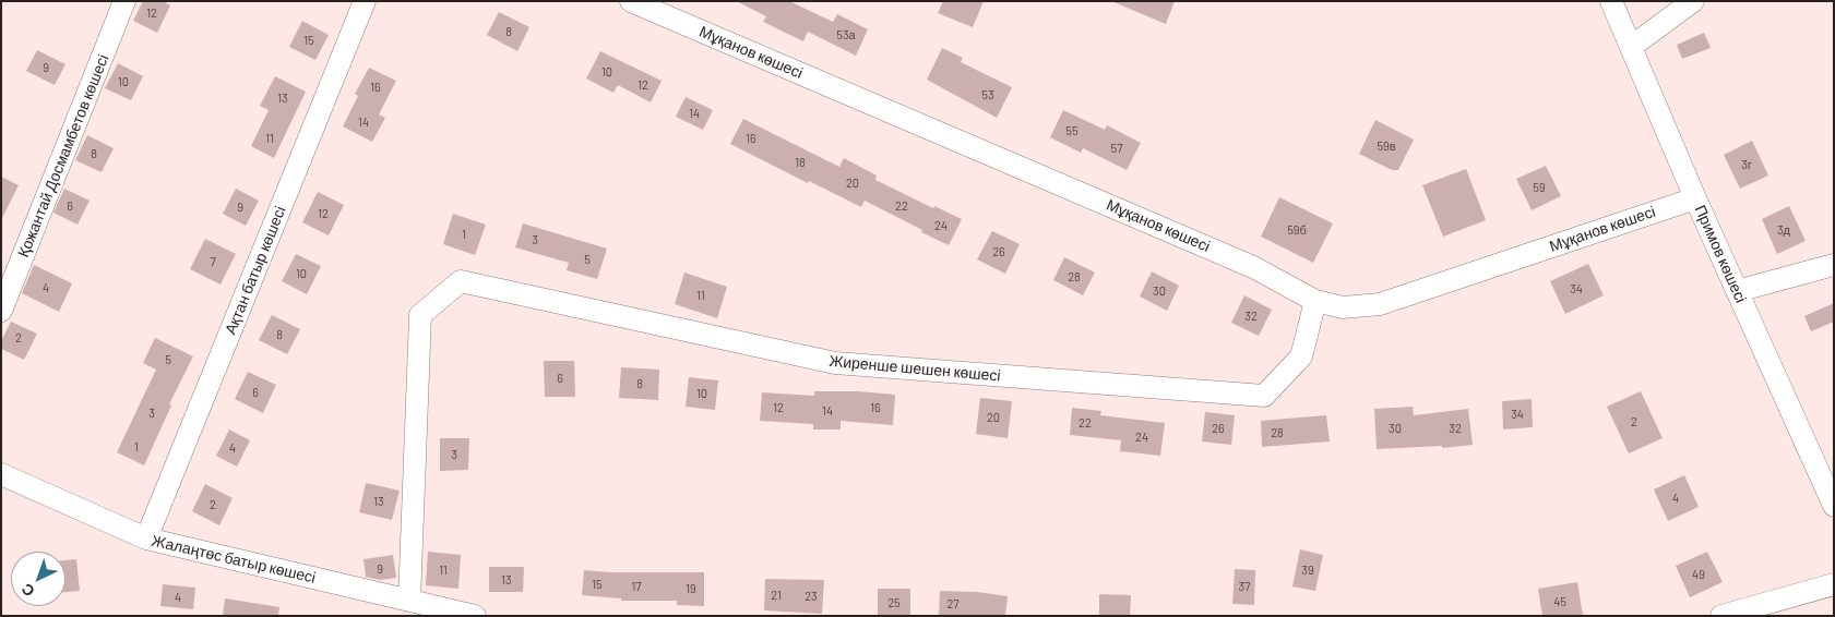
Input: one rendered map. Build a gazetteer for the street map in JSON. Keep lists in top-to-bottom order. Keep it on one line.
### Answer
{"streets":{"street":["Мұқанов көшесі","Қожантай Досмамбетов көшесі","Примов көшесі","Ақтан батыр көшесі","Жиренше шешен көшесі","Жалаңтөс батыр көшесі"]},"crossings":[["Мұқанов көшесі","Примов көшесі"],["Мұқанов көшесі","Жиренше шешен көшесі"],["Ақтан батыр көшесі","Жалаңтөс батыр көшесі"],["Жиренше шешен көшесі","Жалаңтөс батыр көшесі"]],"house_numbers":["12","8","53а","15","9","10","10","12","16","53","13","14","14","55","11","16","59в","57","8","18","3г","20","59","6","22","9","12","24","59б","3д","1","3","26","5","7","10","28","4","34","30","11","32","8","2","5","6","8","6","10","12","16","14","3","34","20","2","22","26","30","32","28","24","1","4","3","4","13","2","9","11","39","49","13","15","17","37","19","21","23","4","45","25","27"],"north":"bottom left"}
